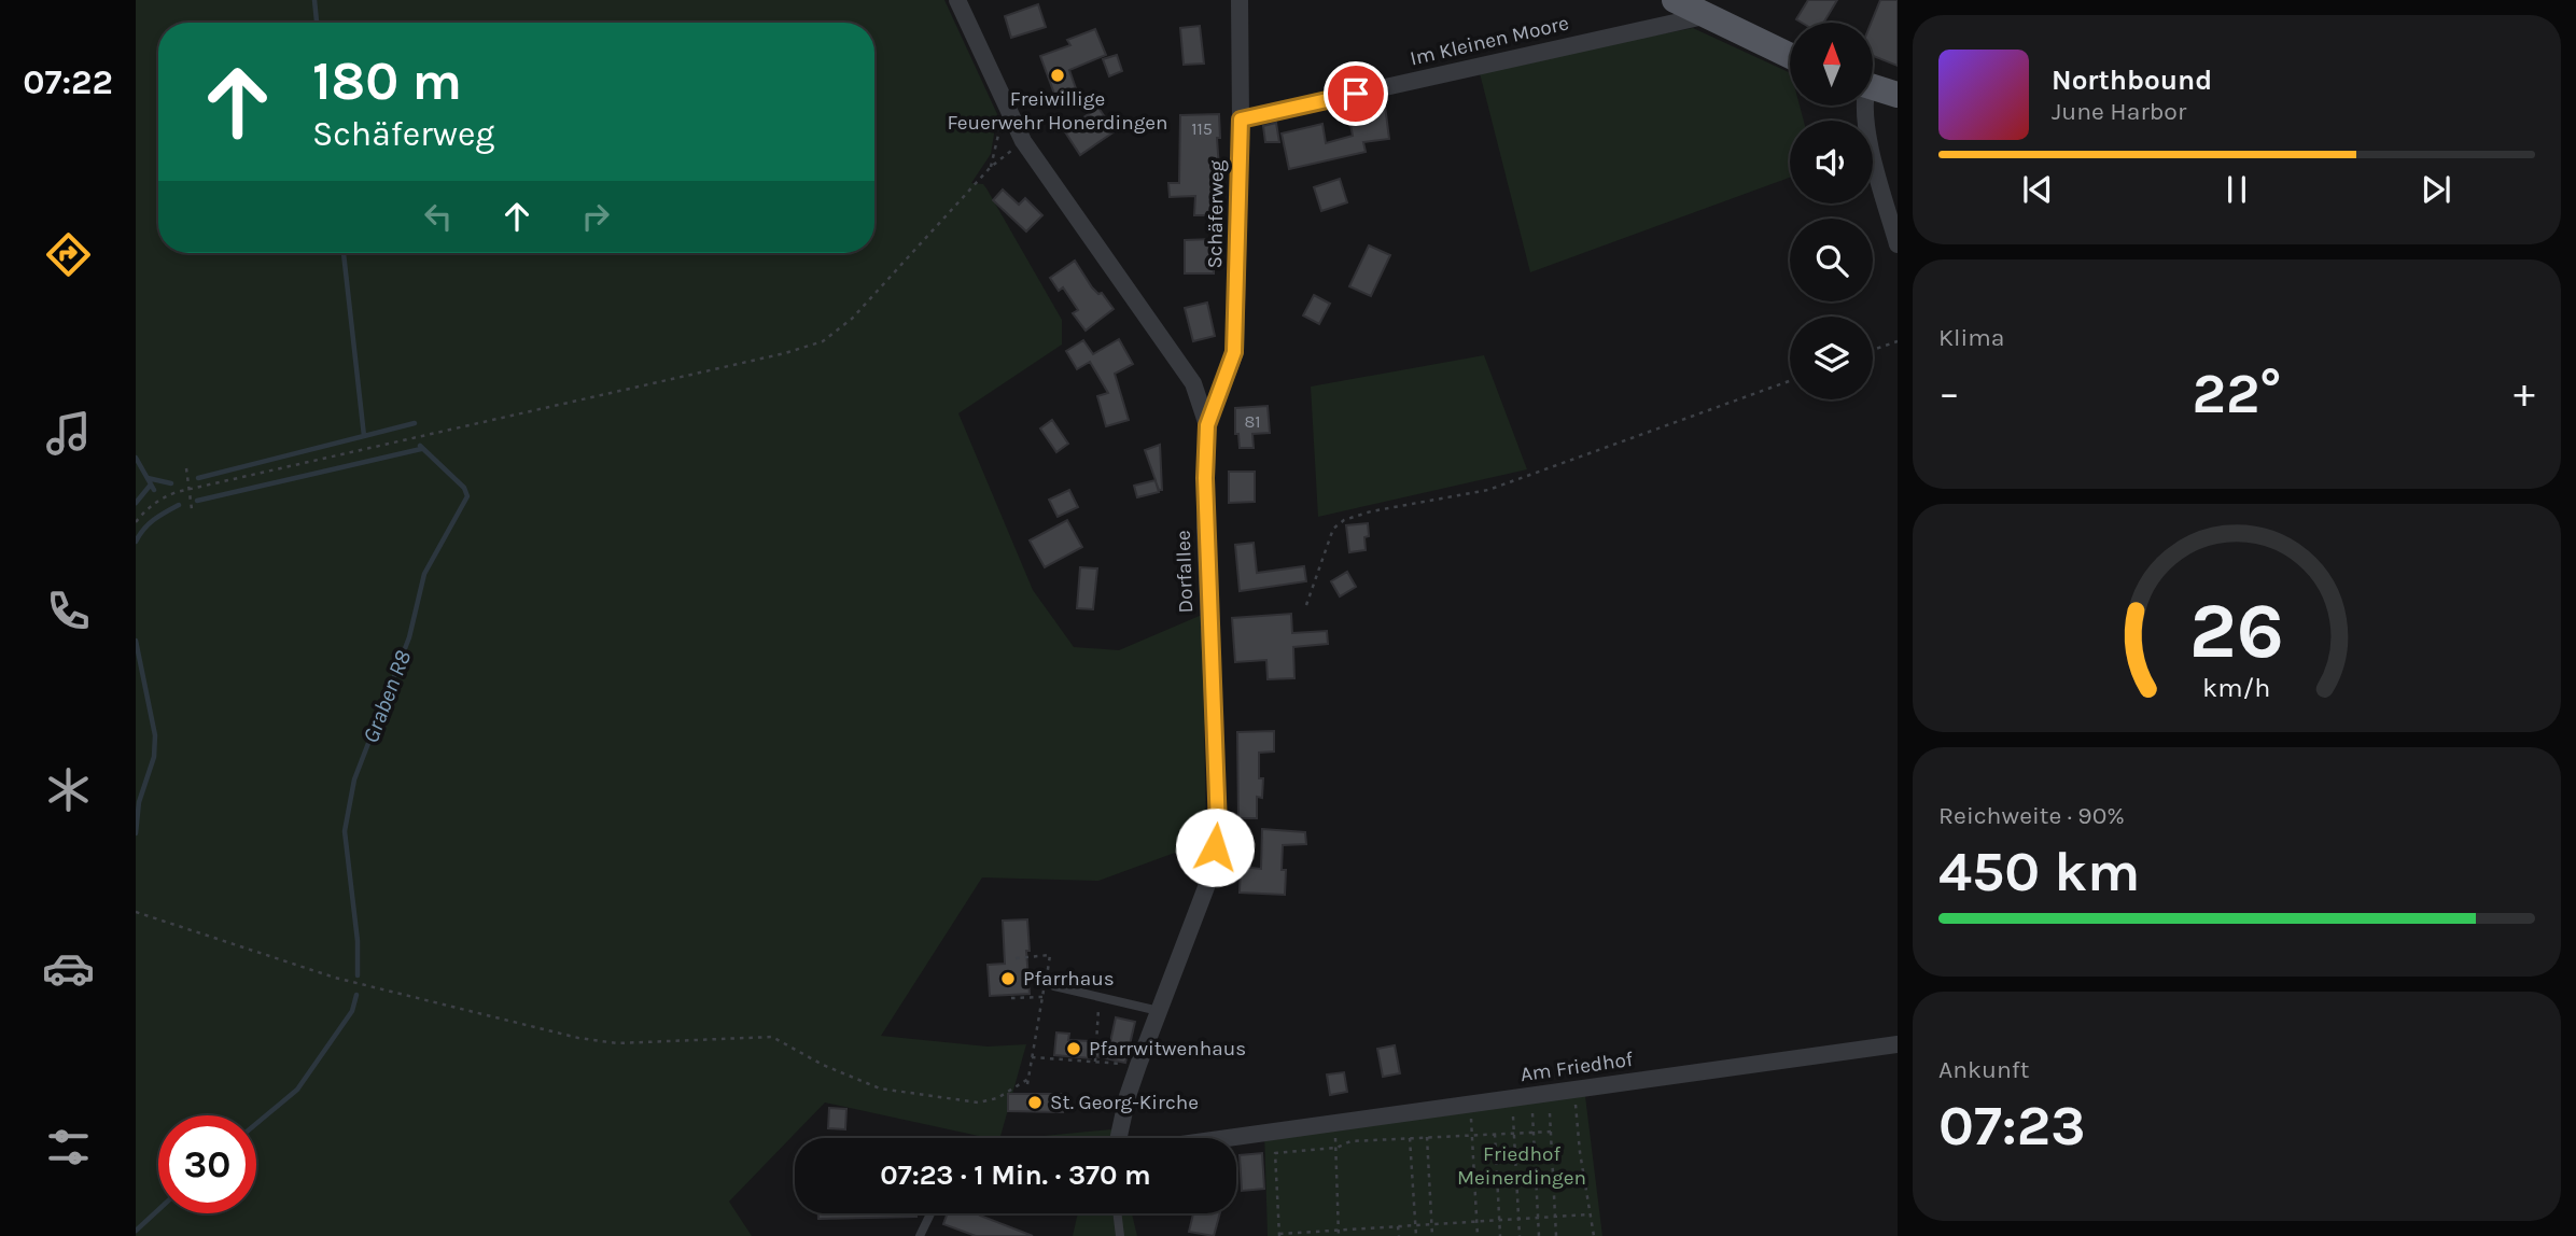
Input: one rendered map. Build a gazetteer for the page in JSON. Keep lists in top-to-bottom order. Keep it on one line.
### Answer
{"streets":{"street":["Im Kleinen Moore","Schäferweg","Dorfallee","Am Friedhof"]},"crossings":[["Im Kleinen Moore","Schäferweg"],["Schäferweg","Dorfallee"]],"water":["Graben R8"],"parks":["Friedhof Meinerdingen"],"places":["Freiwillige Feuerwehr Honerdingen","Pfarrhaus","Pfarrwitwenhaus","St. Georg-Kirche"],"house_numbers":["115","81"],"north":"top","page":{"tabs":"07:22","turn":["180 m","Schäferweg"],"song":["Northbound","June Harbor"],"tile":["Klima",["Reichweite · 90%","450 km"],["Ankunft","07:23"]],"heat":["−","22°","+"],"limit":"30","trip":"07:23 · 1 Min. · 370 m","gauge":["26","km/h"]}}
